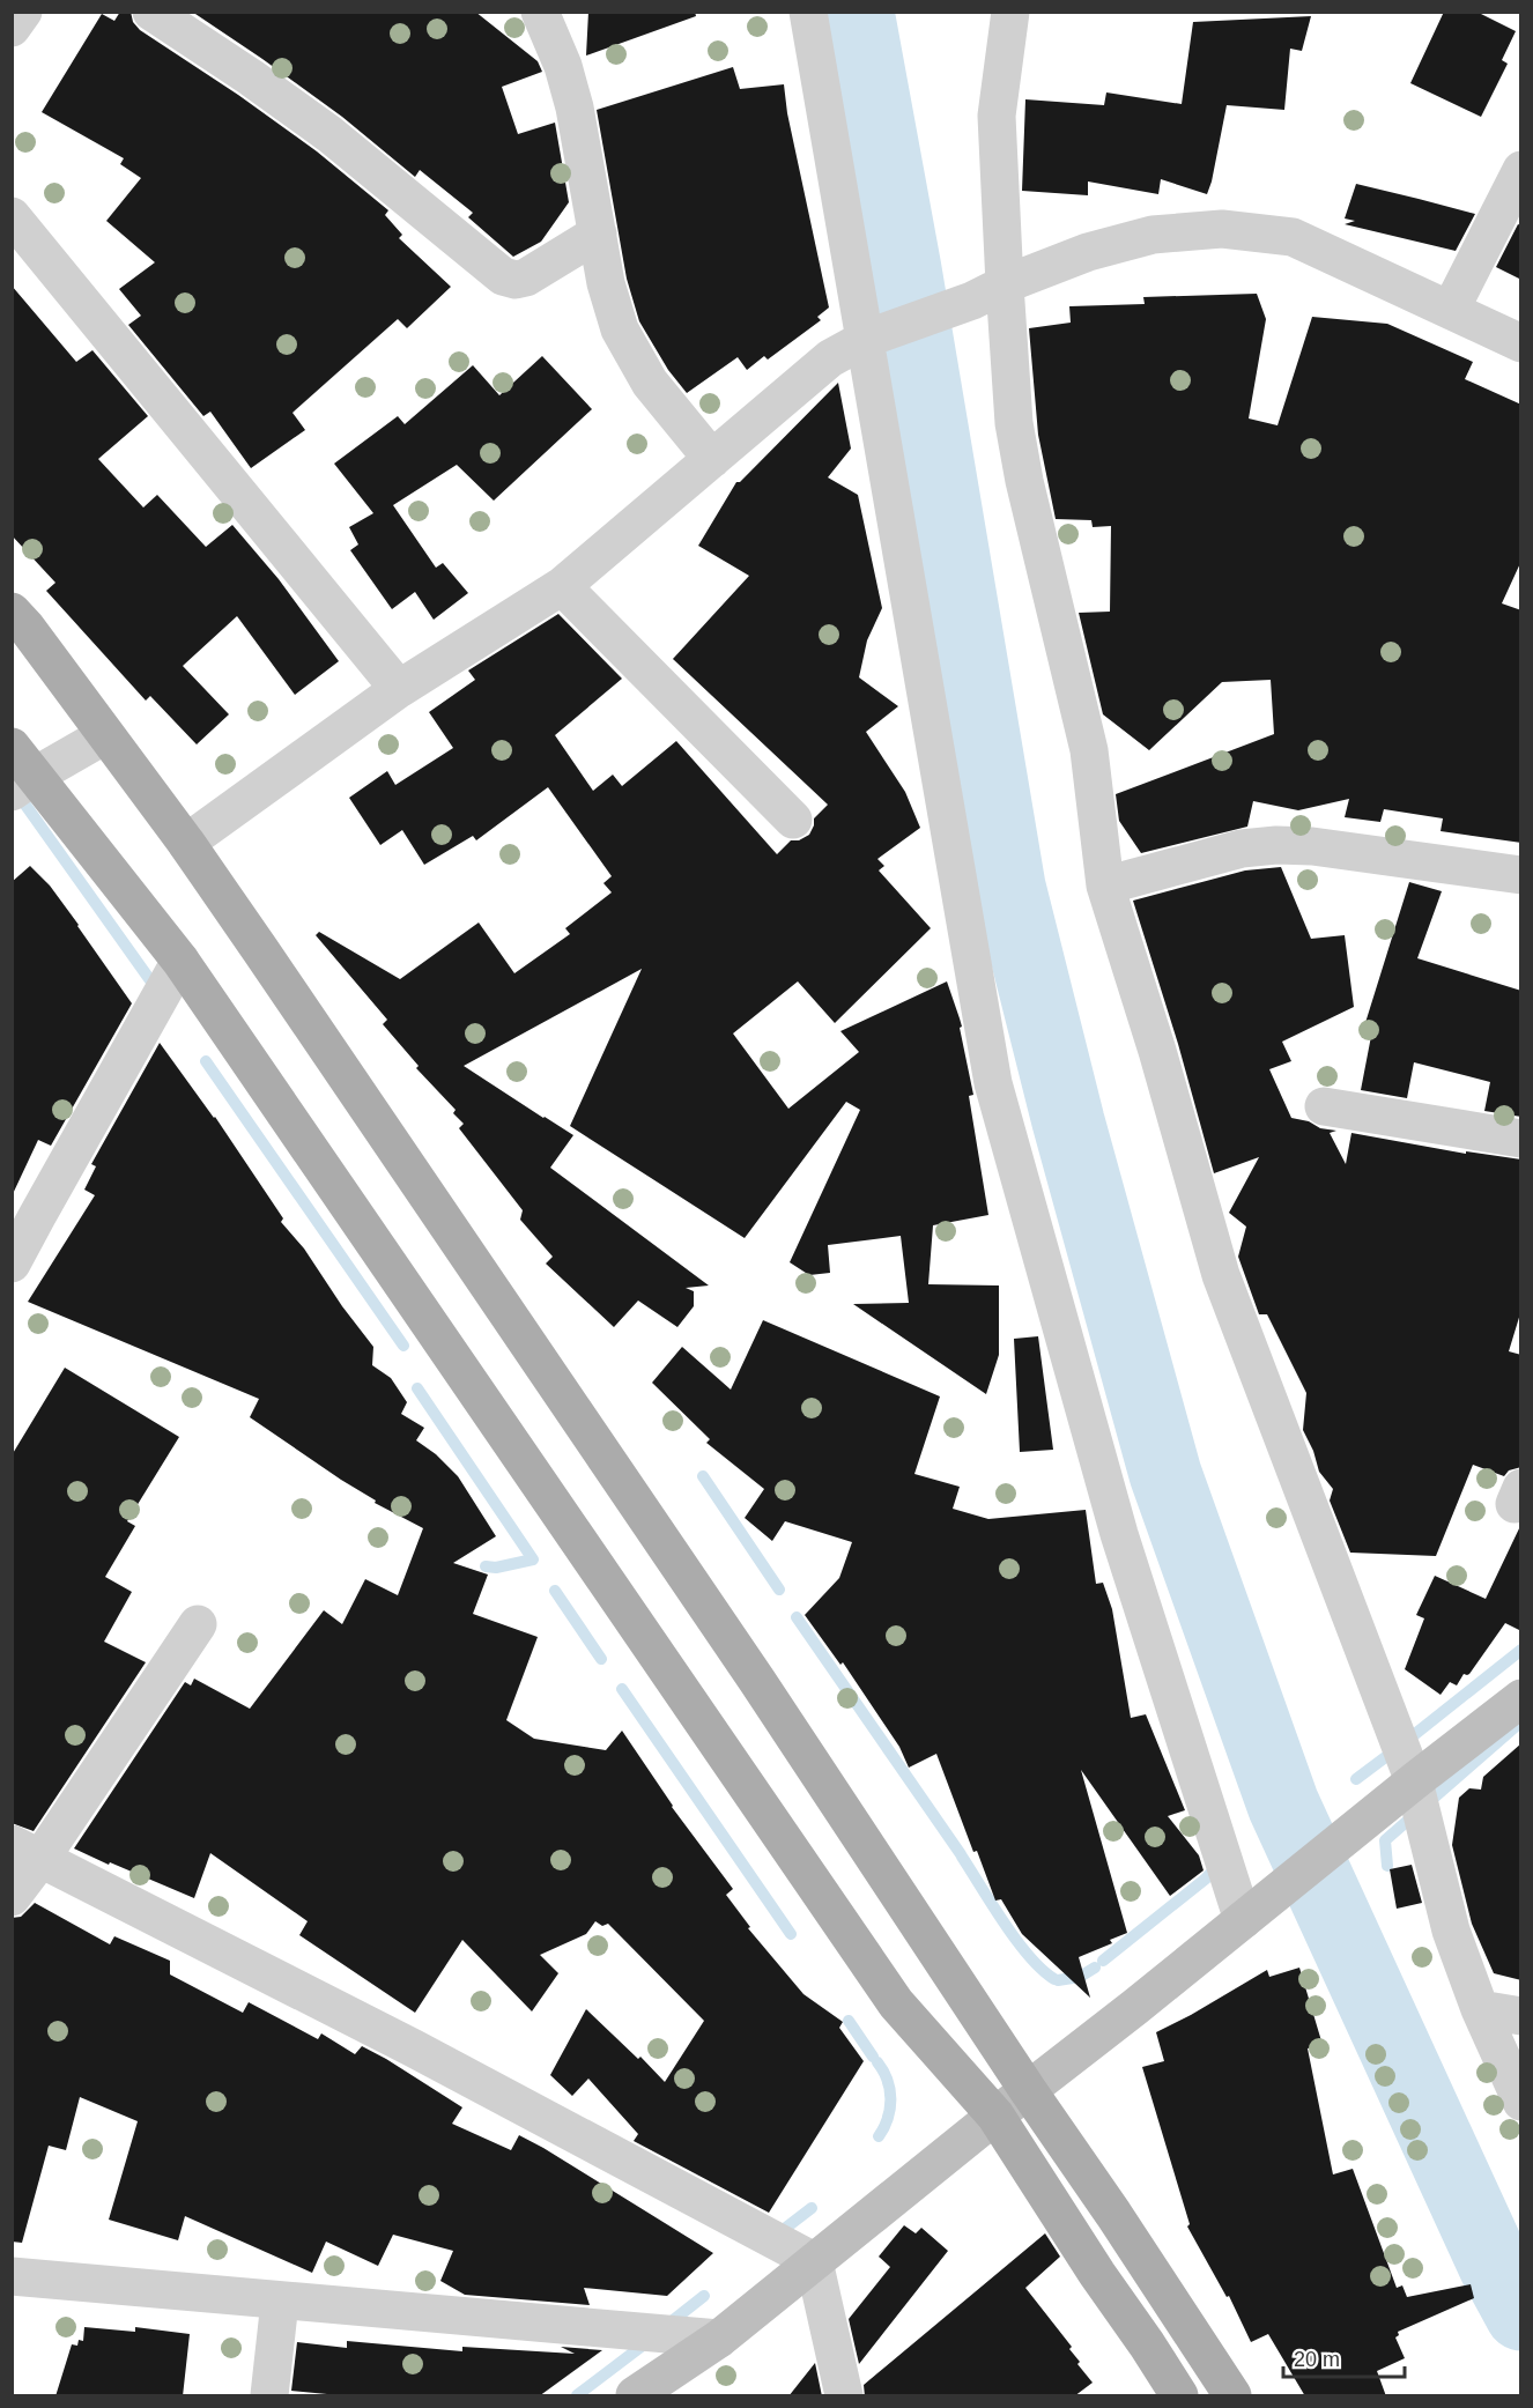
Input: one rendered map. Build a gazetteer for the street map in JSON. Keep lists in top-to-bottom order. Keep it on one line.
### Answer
{"scale_bar":"20 m"}
